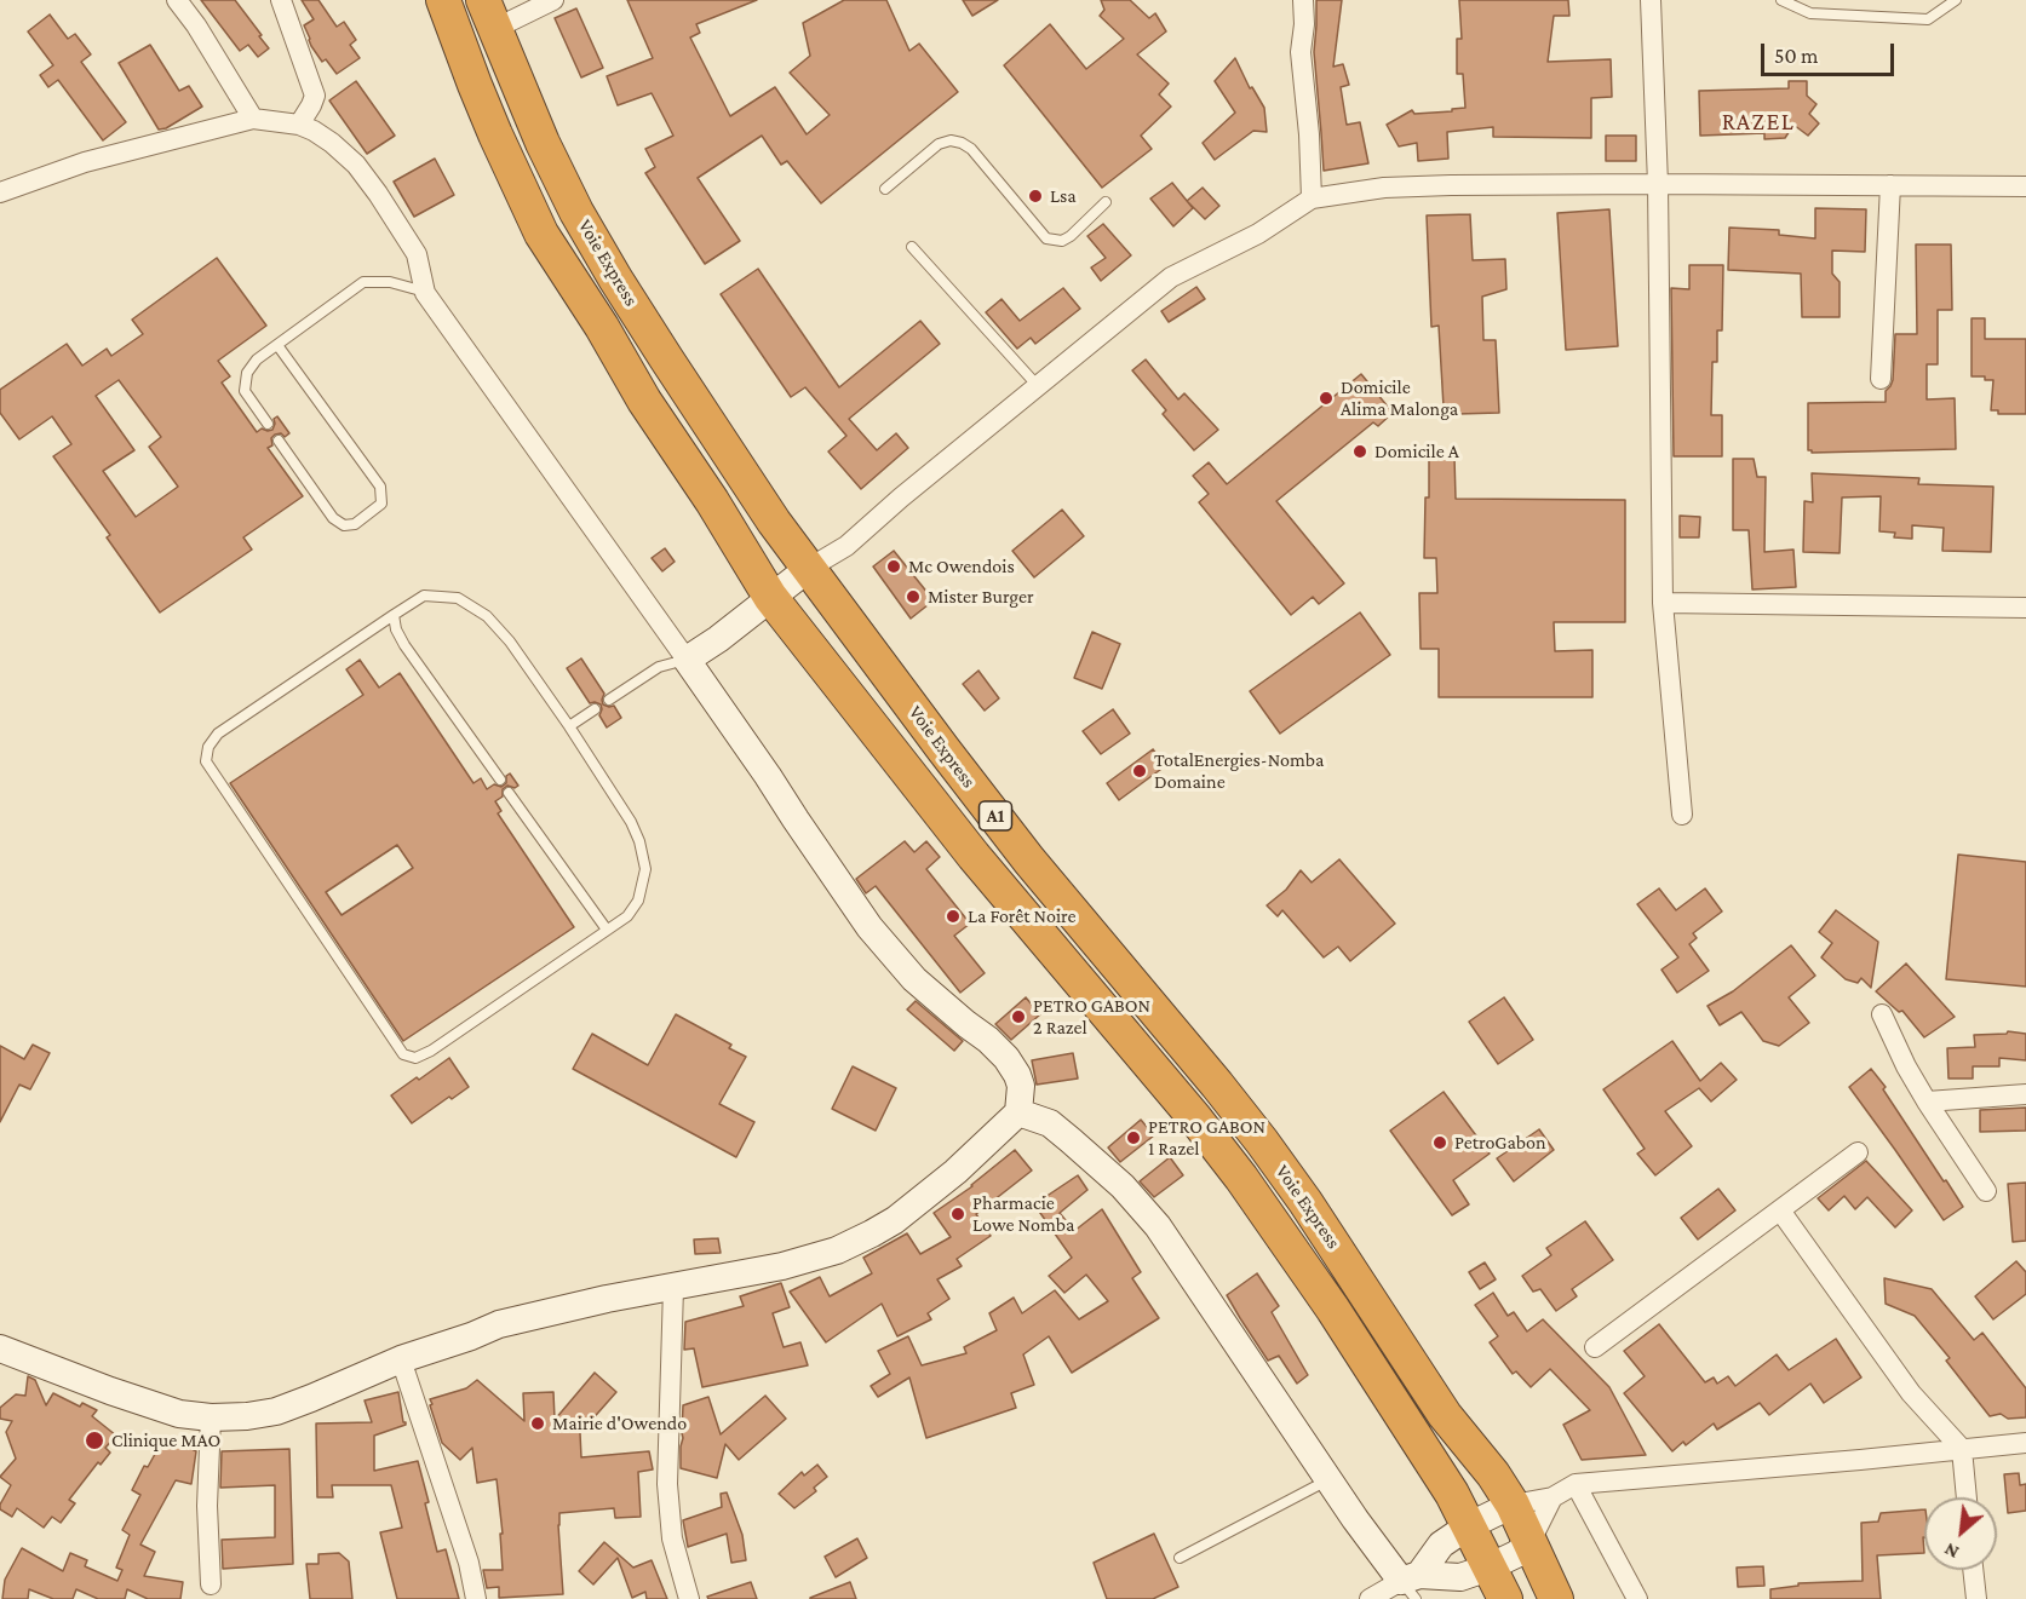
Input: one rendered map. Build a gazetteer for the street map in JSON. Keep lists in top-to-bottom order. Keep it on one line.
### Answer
{"streets":{"highway":["Voie Express","A1"]},"districts":["RAZEL"],"places":["Lsa","Domicile Alima Malonga","Domicile A","Mc Owendois","Mister Burger","TotalEnergies-Nomba Domaine","La Forêt Noire","PETRO GABON 2 Razel","PETRO GABON 1 Razel","PetroGabon","Pharmacie Lowe Nomba","Mairie d'Owendo","Clinique MAO"],"scale_bar":"50 m","north":"bottom left"}
